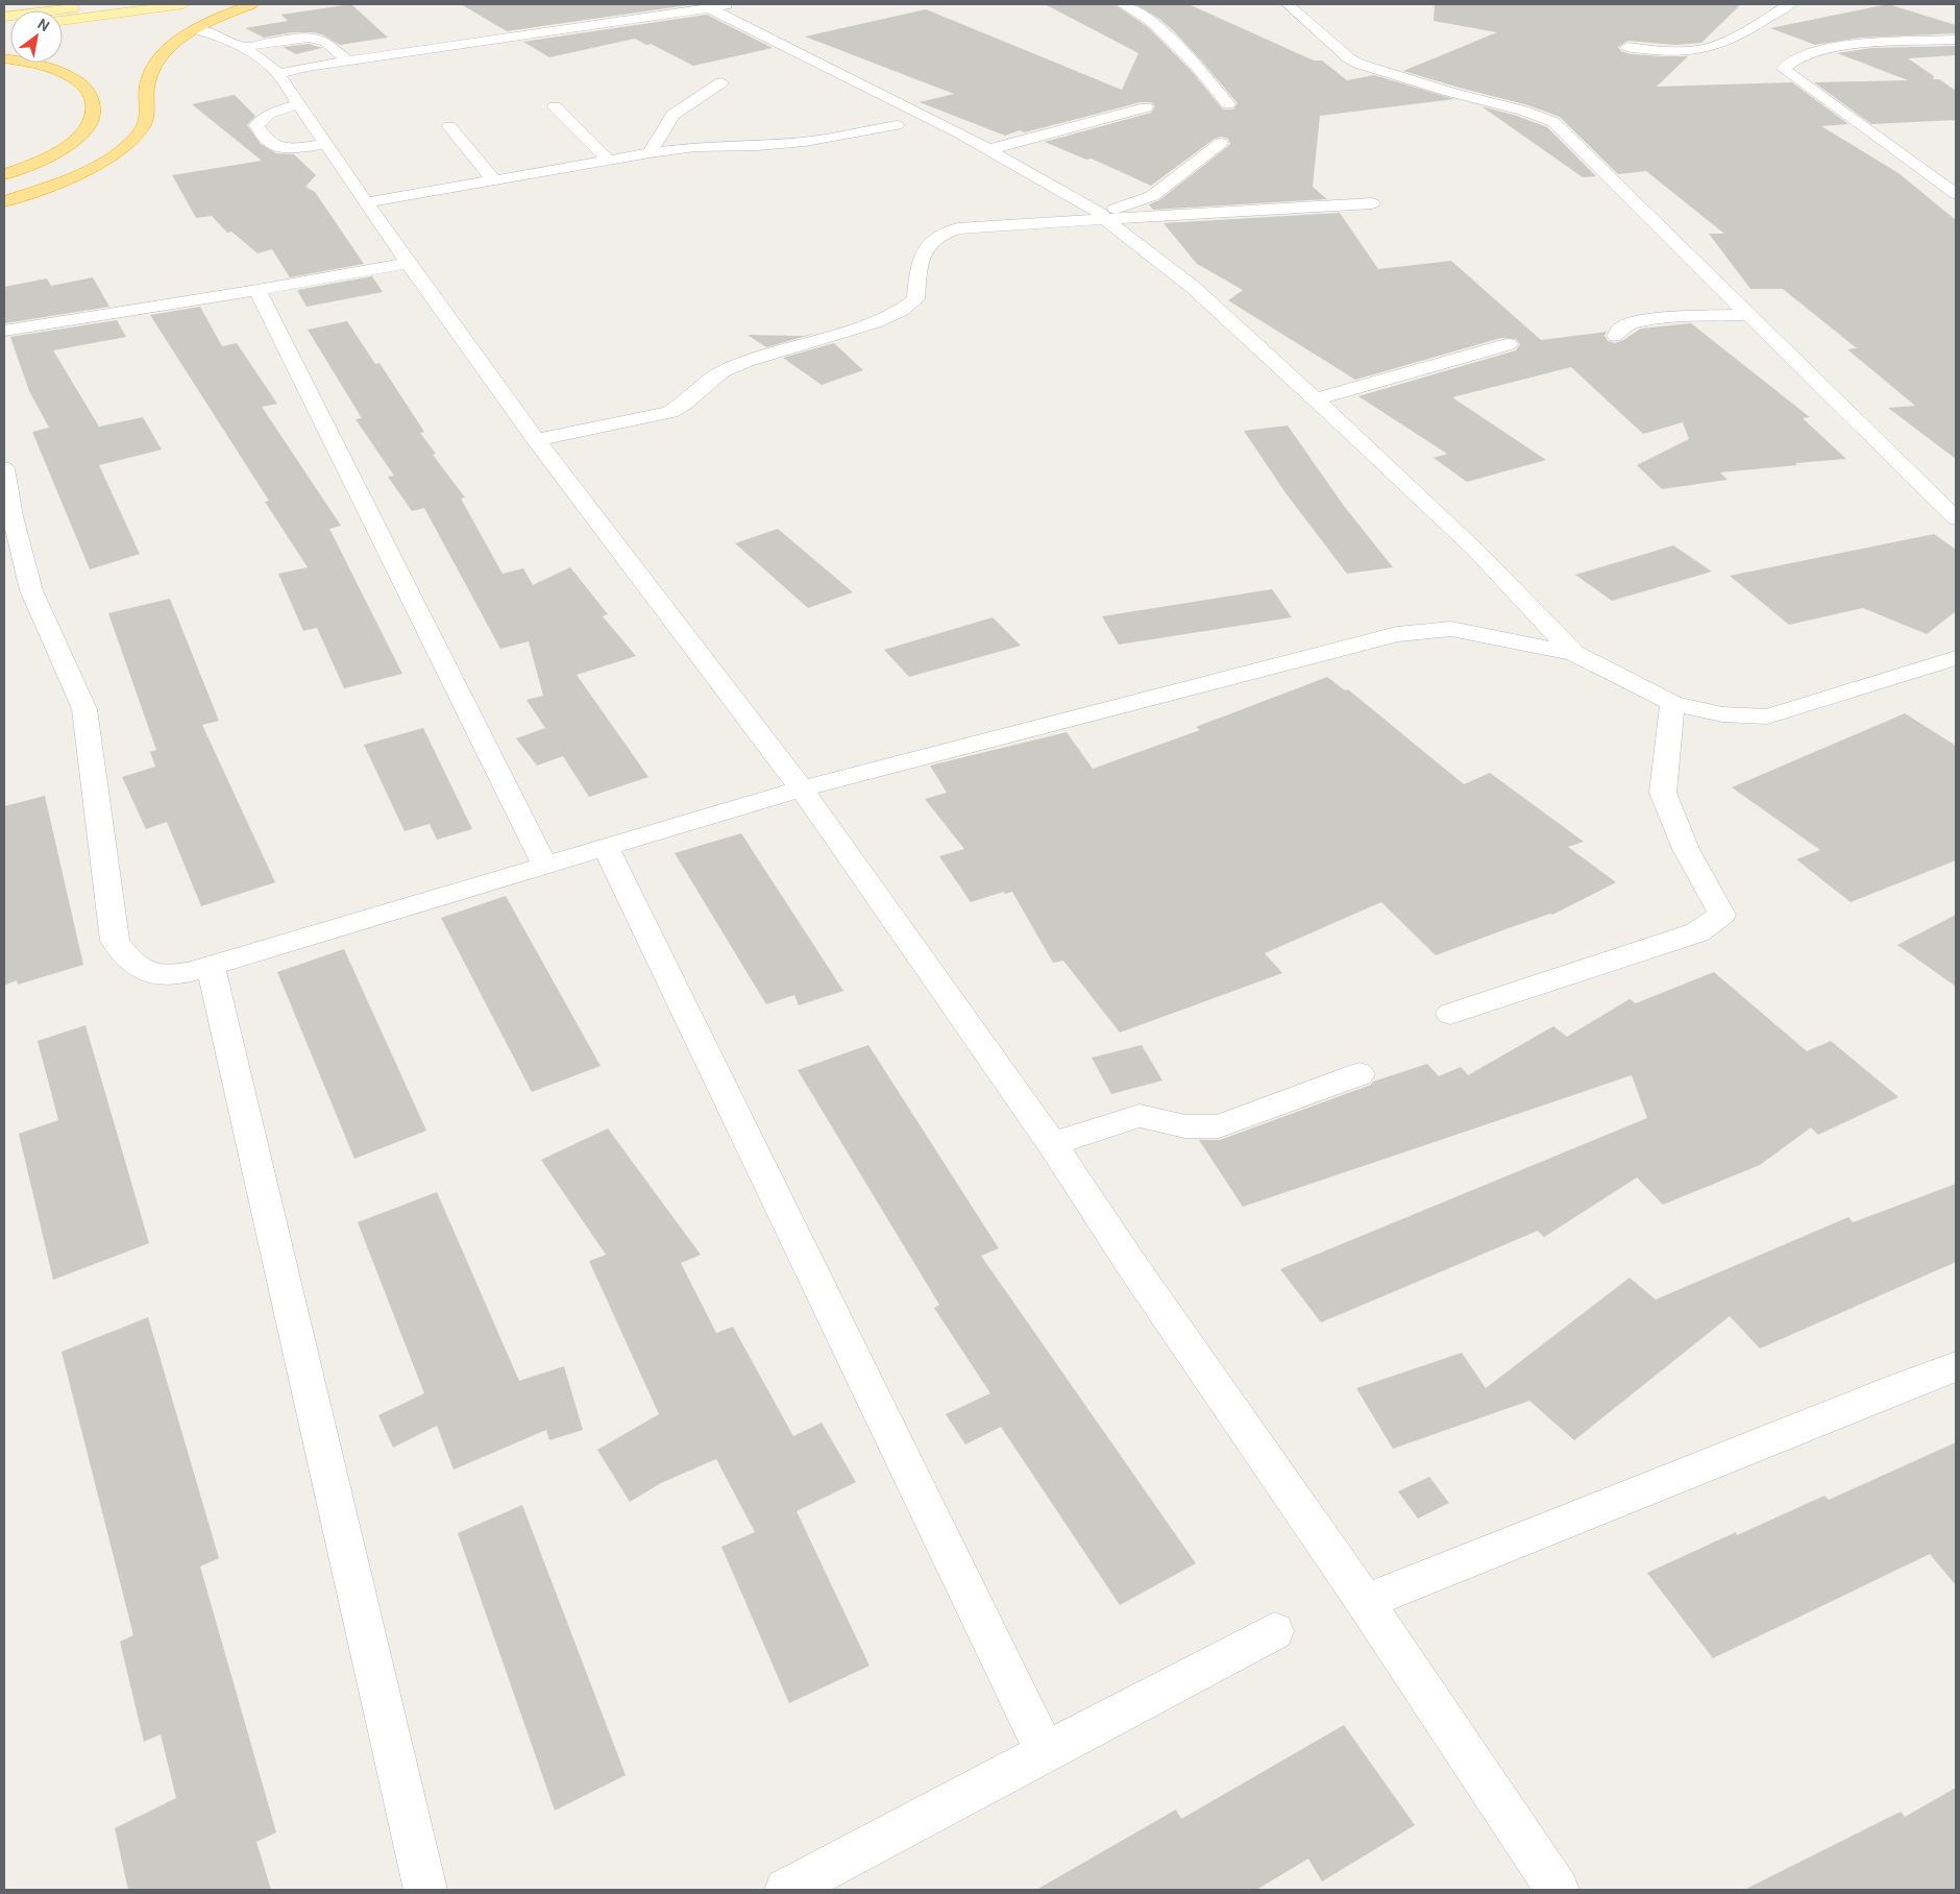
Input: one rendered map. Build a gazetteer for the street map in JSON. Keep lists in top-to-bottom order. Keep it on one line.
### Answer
{"north":"top right"}
